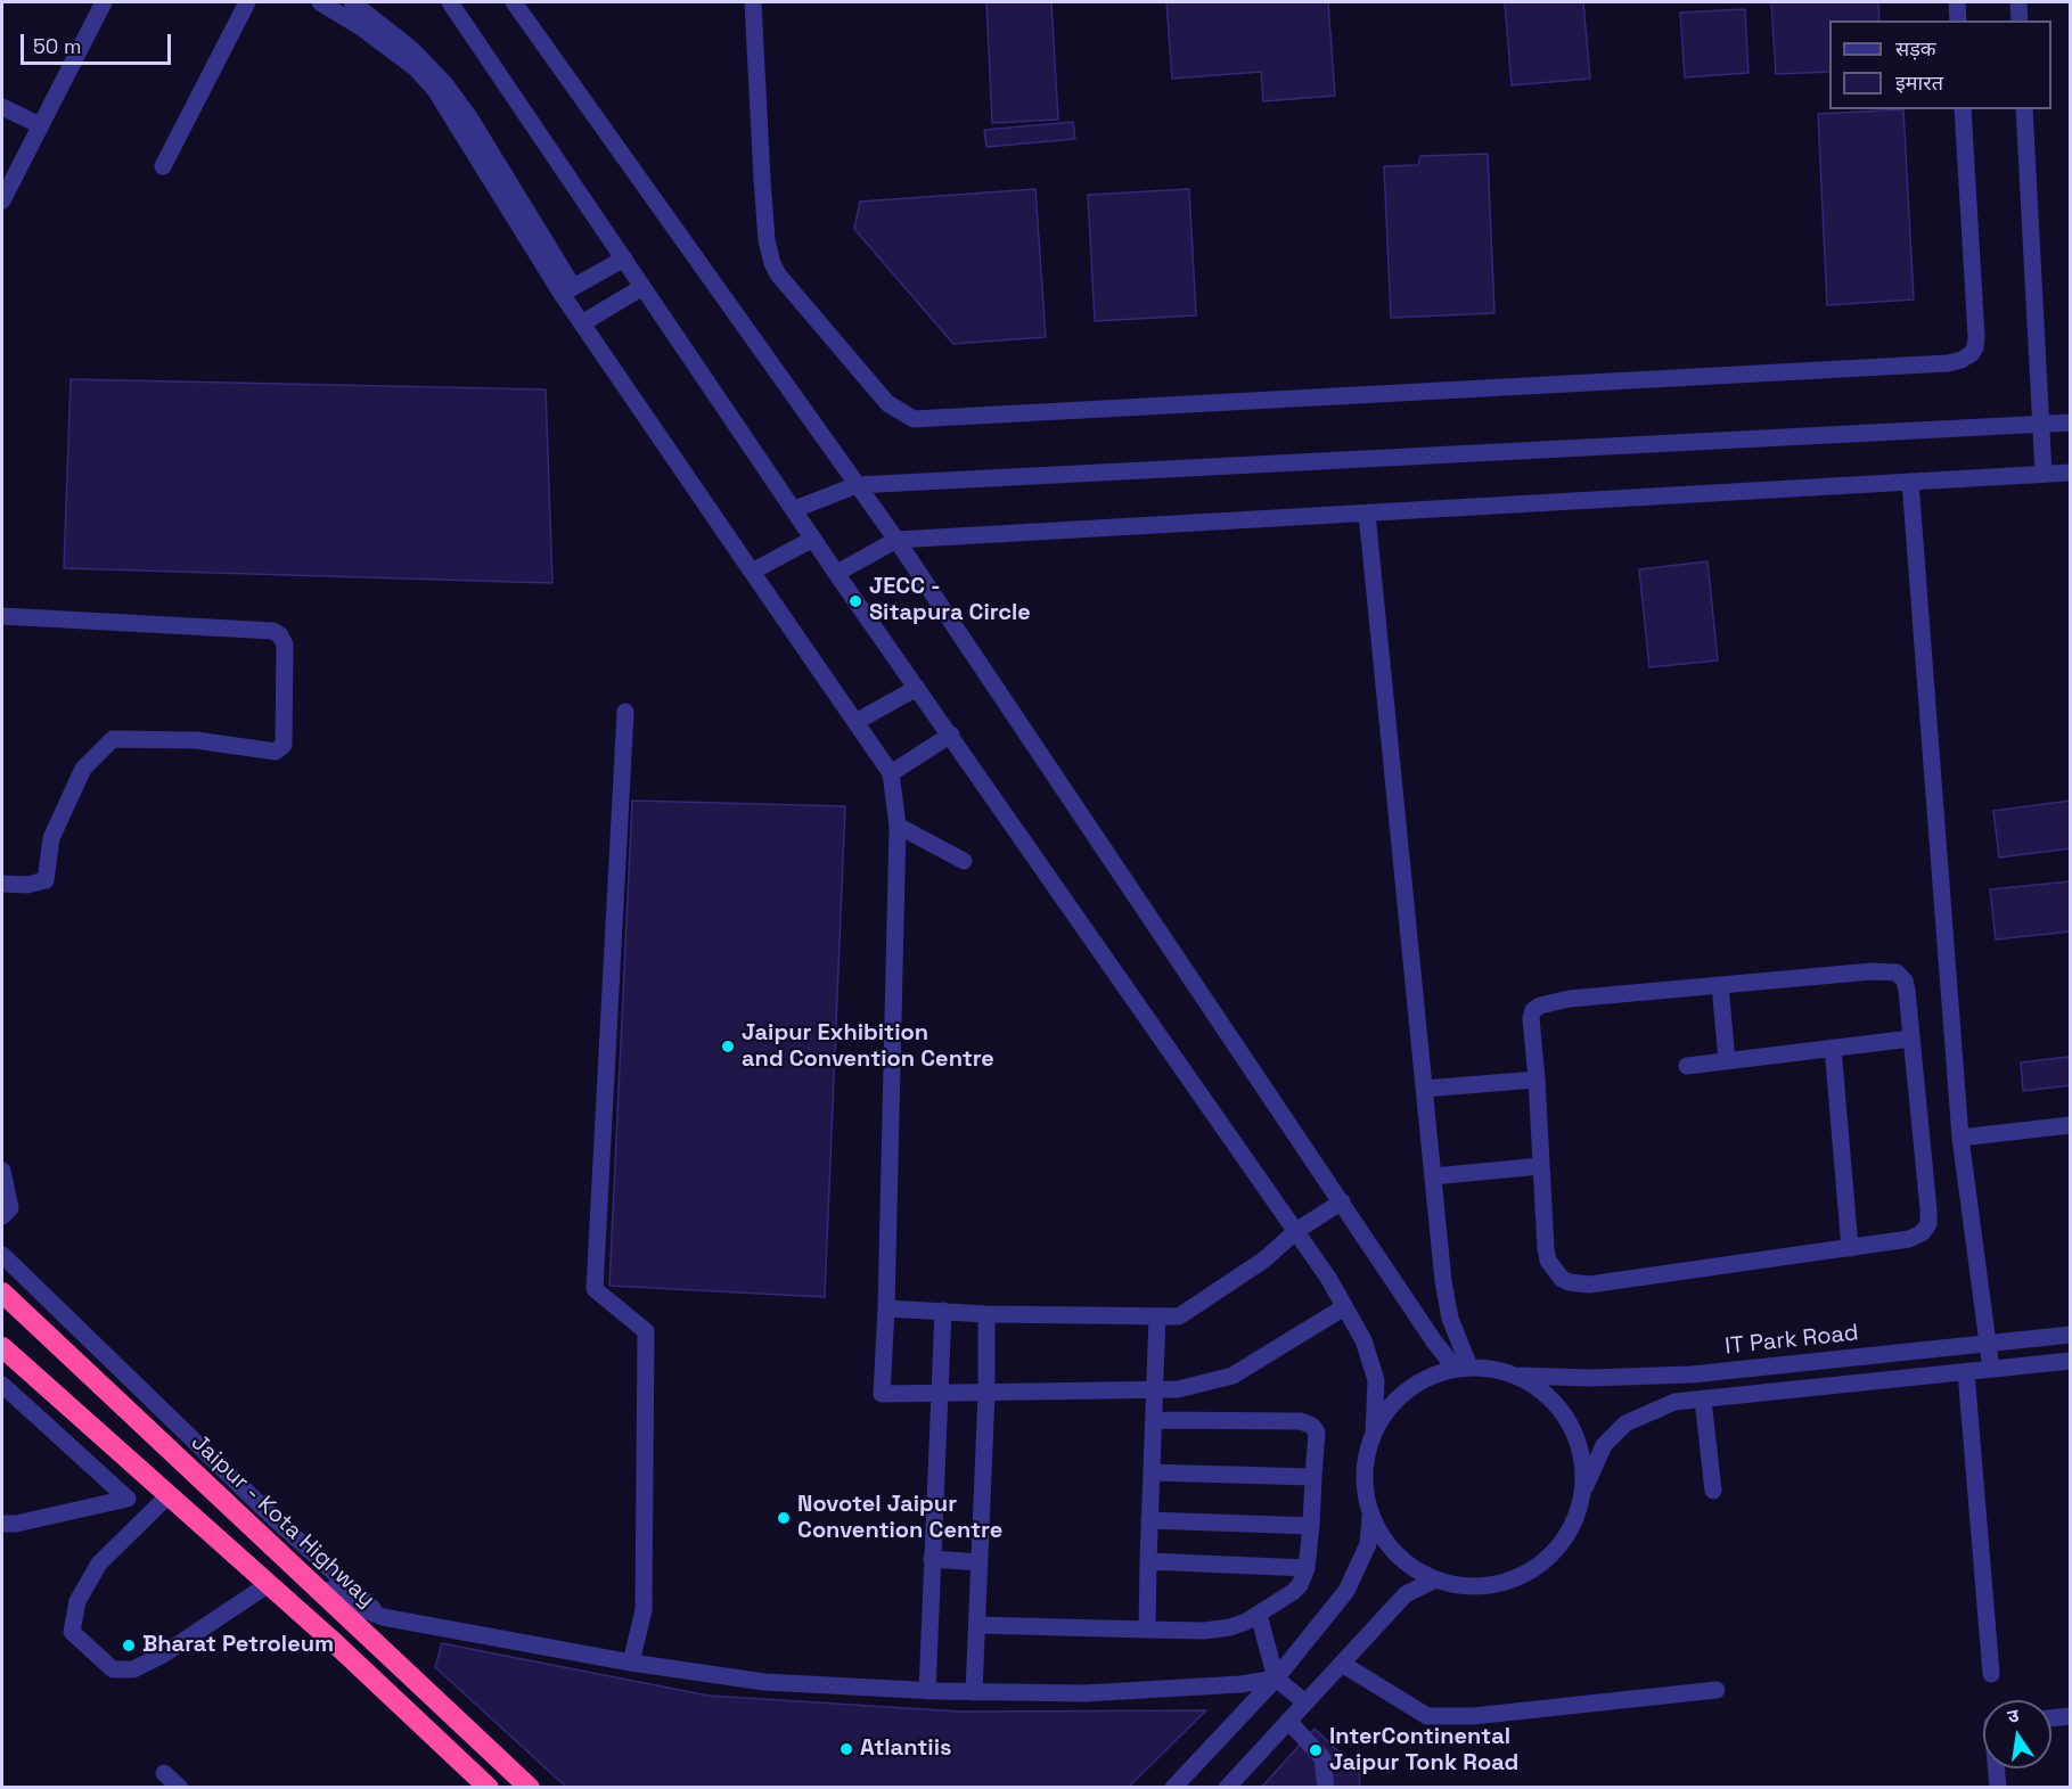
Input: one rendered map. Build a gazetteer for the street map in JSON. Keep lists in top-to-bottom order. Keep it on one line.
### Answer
{"streets":{"highway":["Jaipur - Kota Highway"],"street":["IT Park Road"]},"places":["JECC - Sitapura Circle","Jaipur Exhibition and Convention Centre","Novotel Jaipur Convention Centre","Bharat Petroleum","Atlantiis","InterContinental Jaipur Tonk Road"],"legend":["सड़क","इमारत"],"scale_bar":"50 m","north":"top"}
